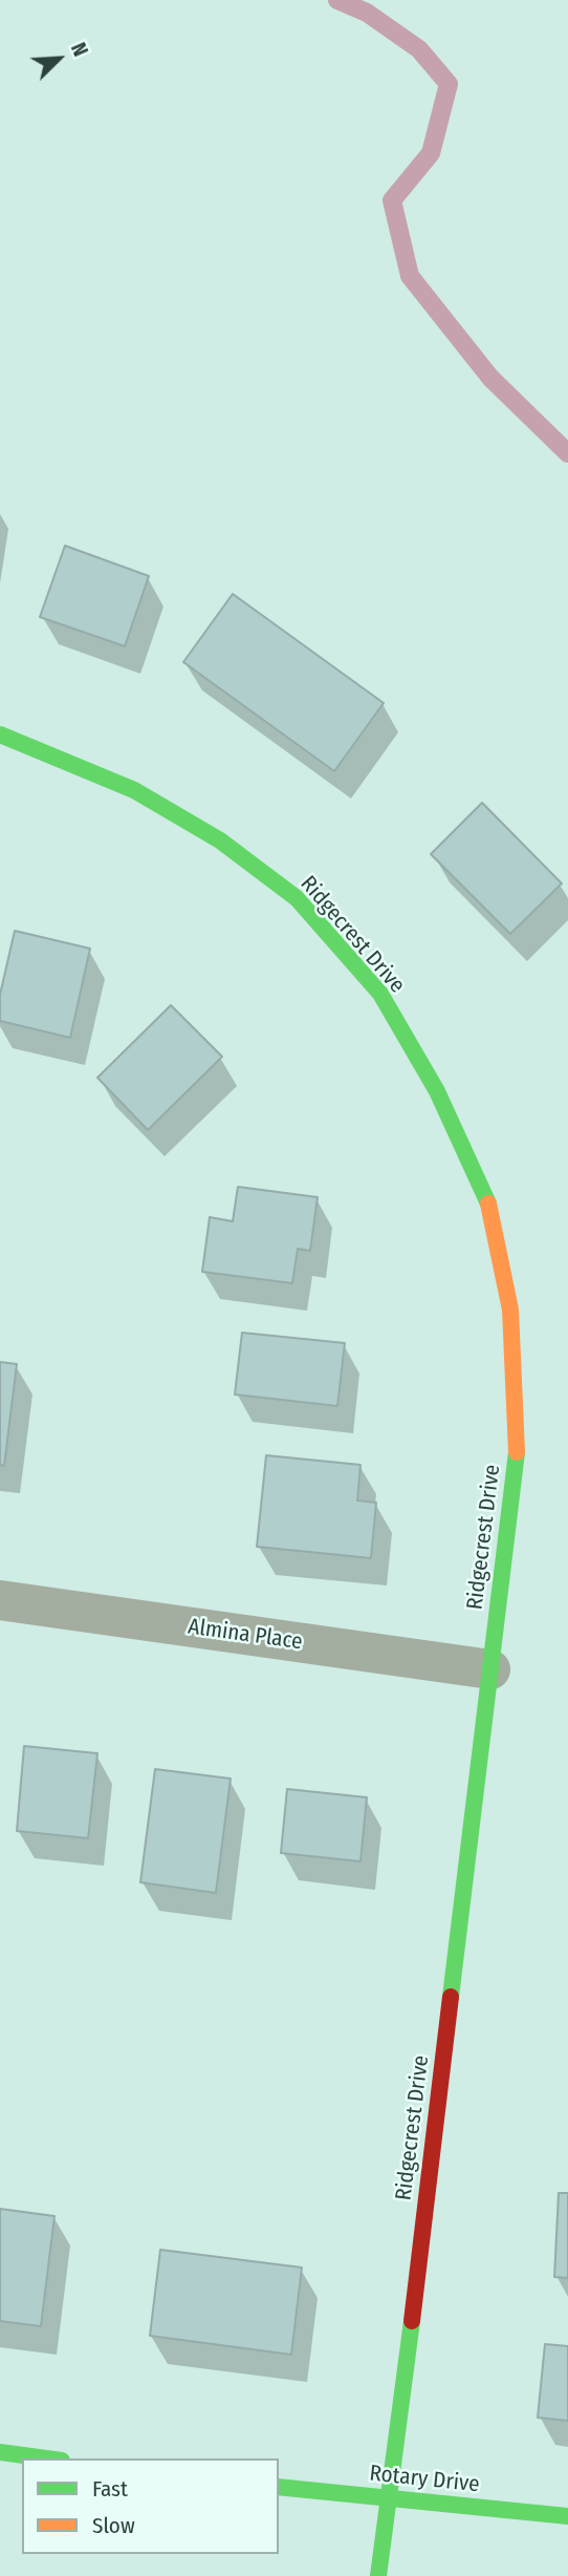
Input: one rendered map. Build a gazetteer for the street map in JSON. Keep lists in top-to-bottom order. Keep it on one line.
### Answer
{"streets":{"street":["Ridgecrest Drive","Almina Place","Rotary Drive"]},"crossings":[["Ridgecrest Drive","Almina Place"],["Ridgecrest Drive","Rotary Drive"]],"legend":["Fast","Slow"],"north":"top right"}
